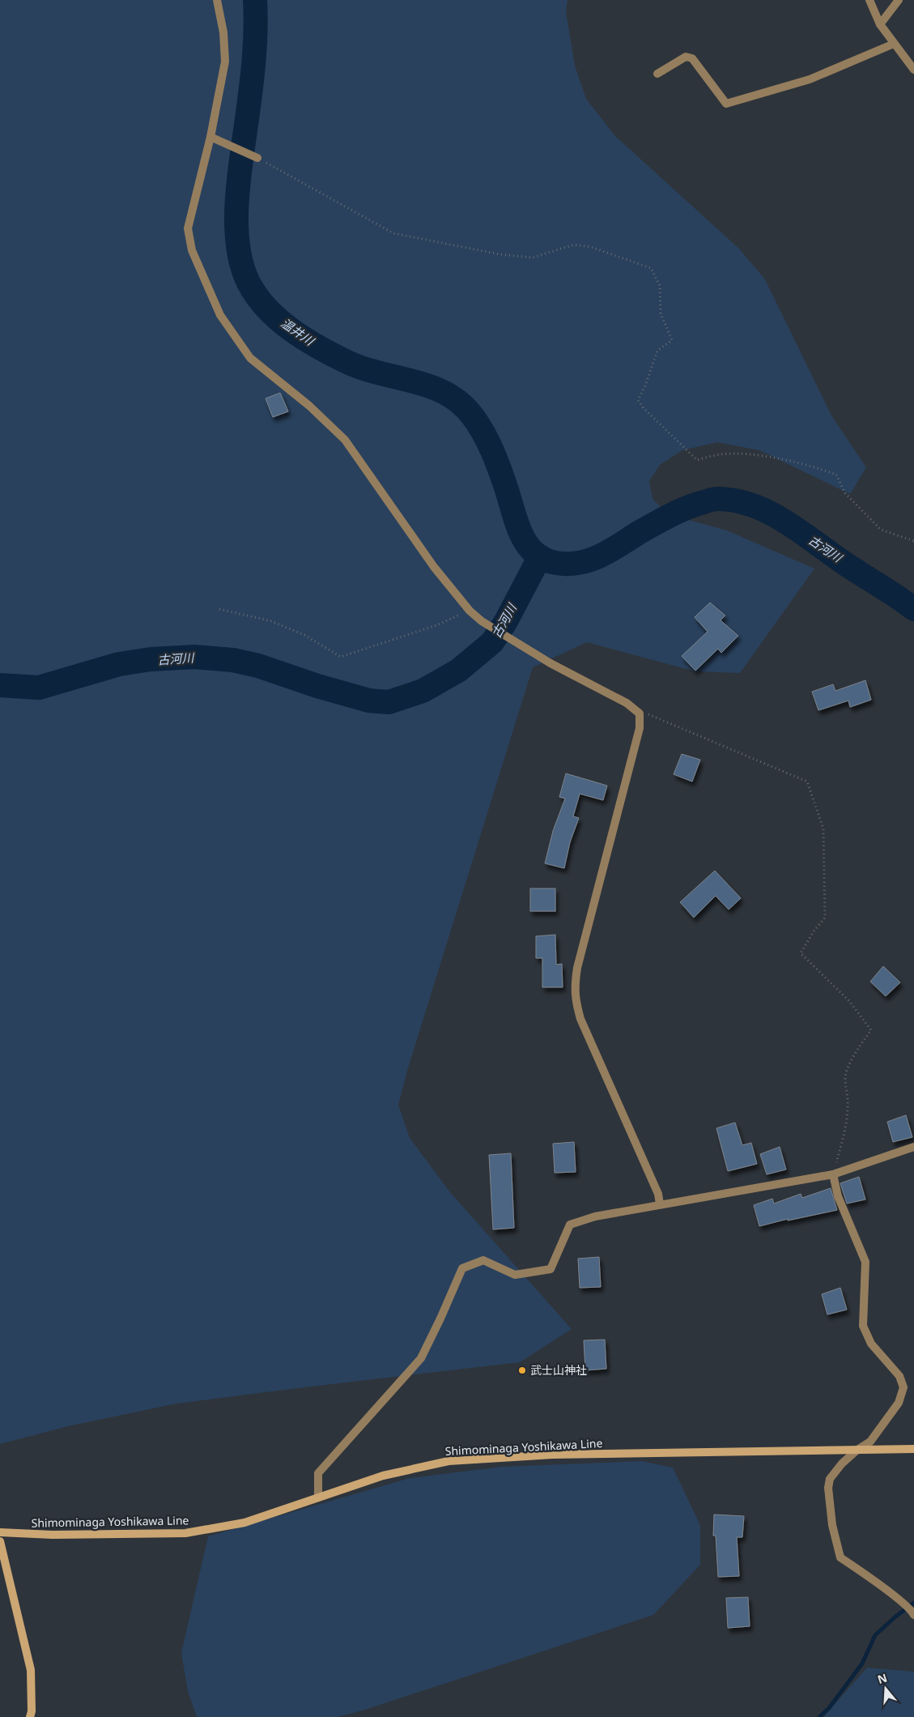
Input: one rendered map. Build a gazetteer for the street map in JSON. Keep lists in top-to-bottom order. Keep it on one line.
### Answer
{"streets":{"main road":["Shimominaga Yoshikawa Line"]},"water":["温井川","古河川"],"places":["武士山神社"],"north":"top"}
